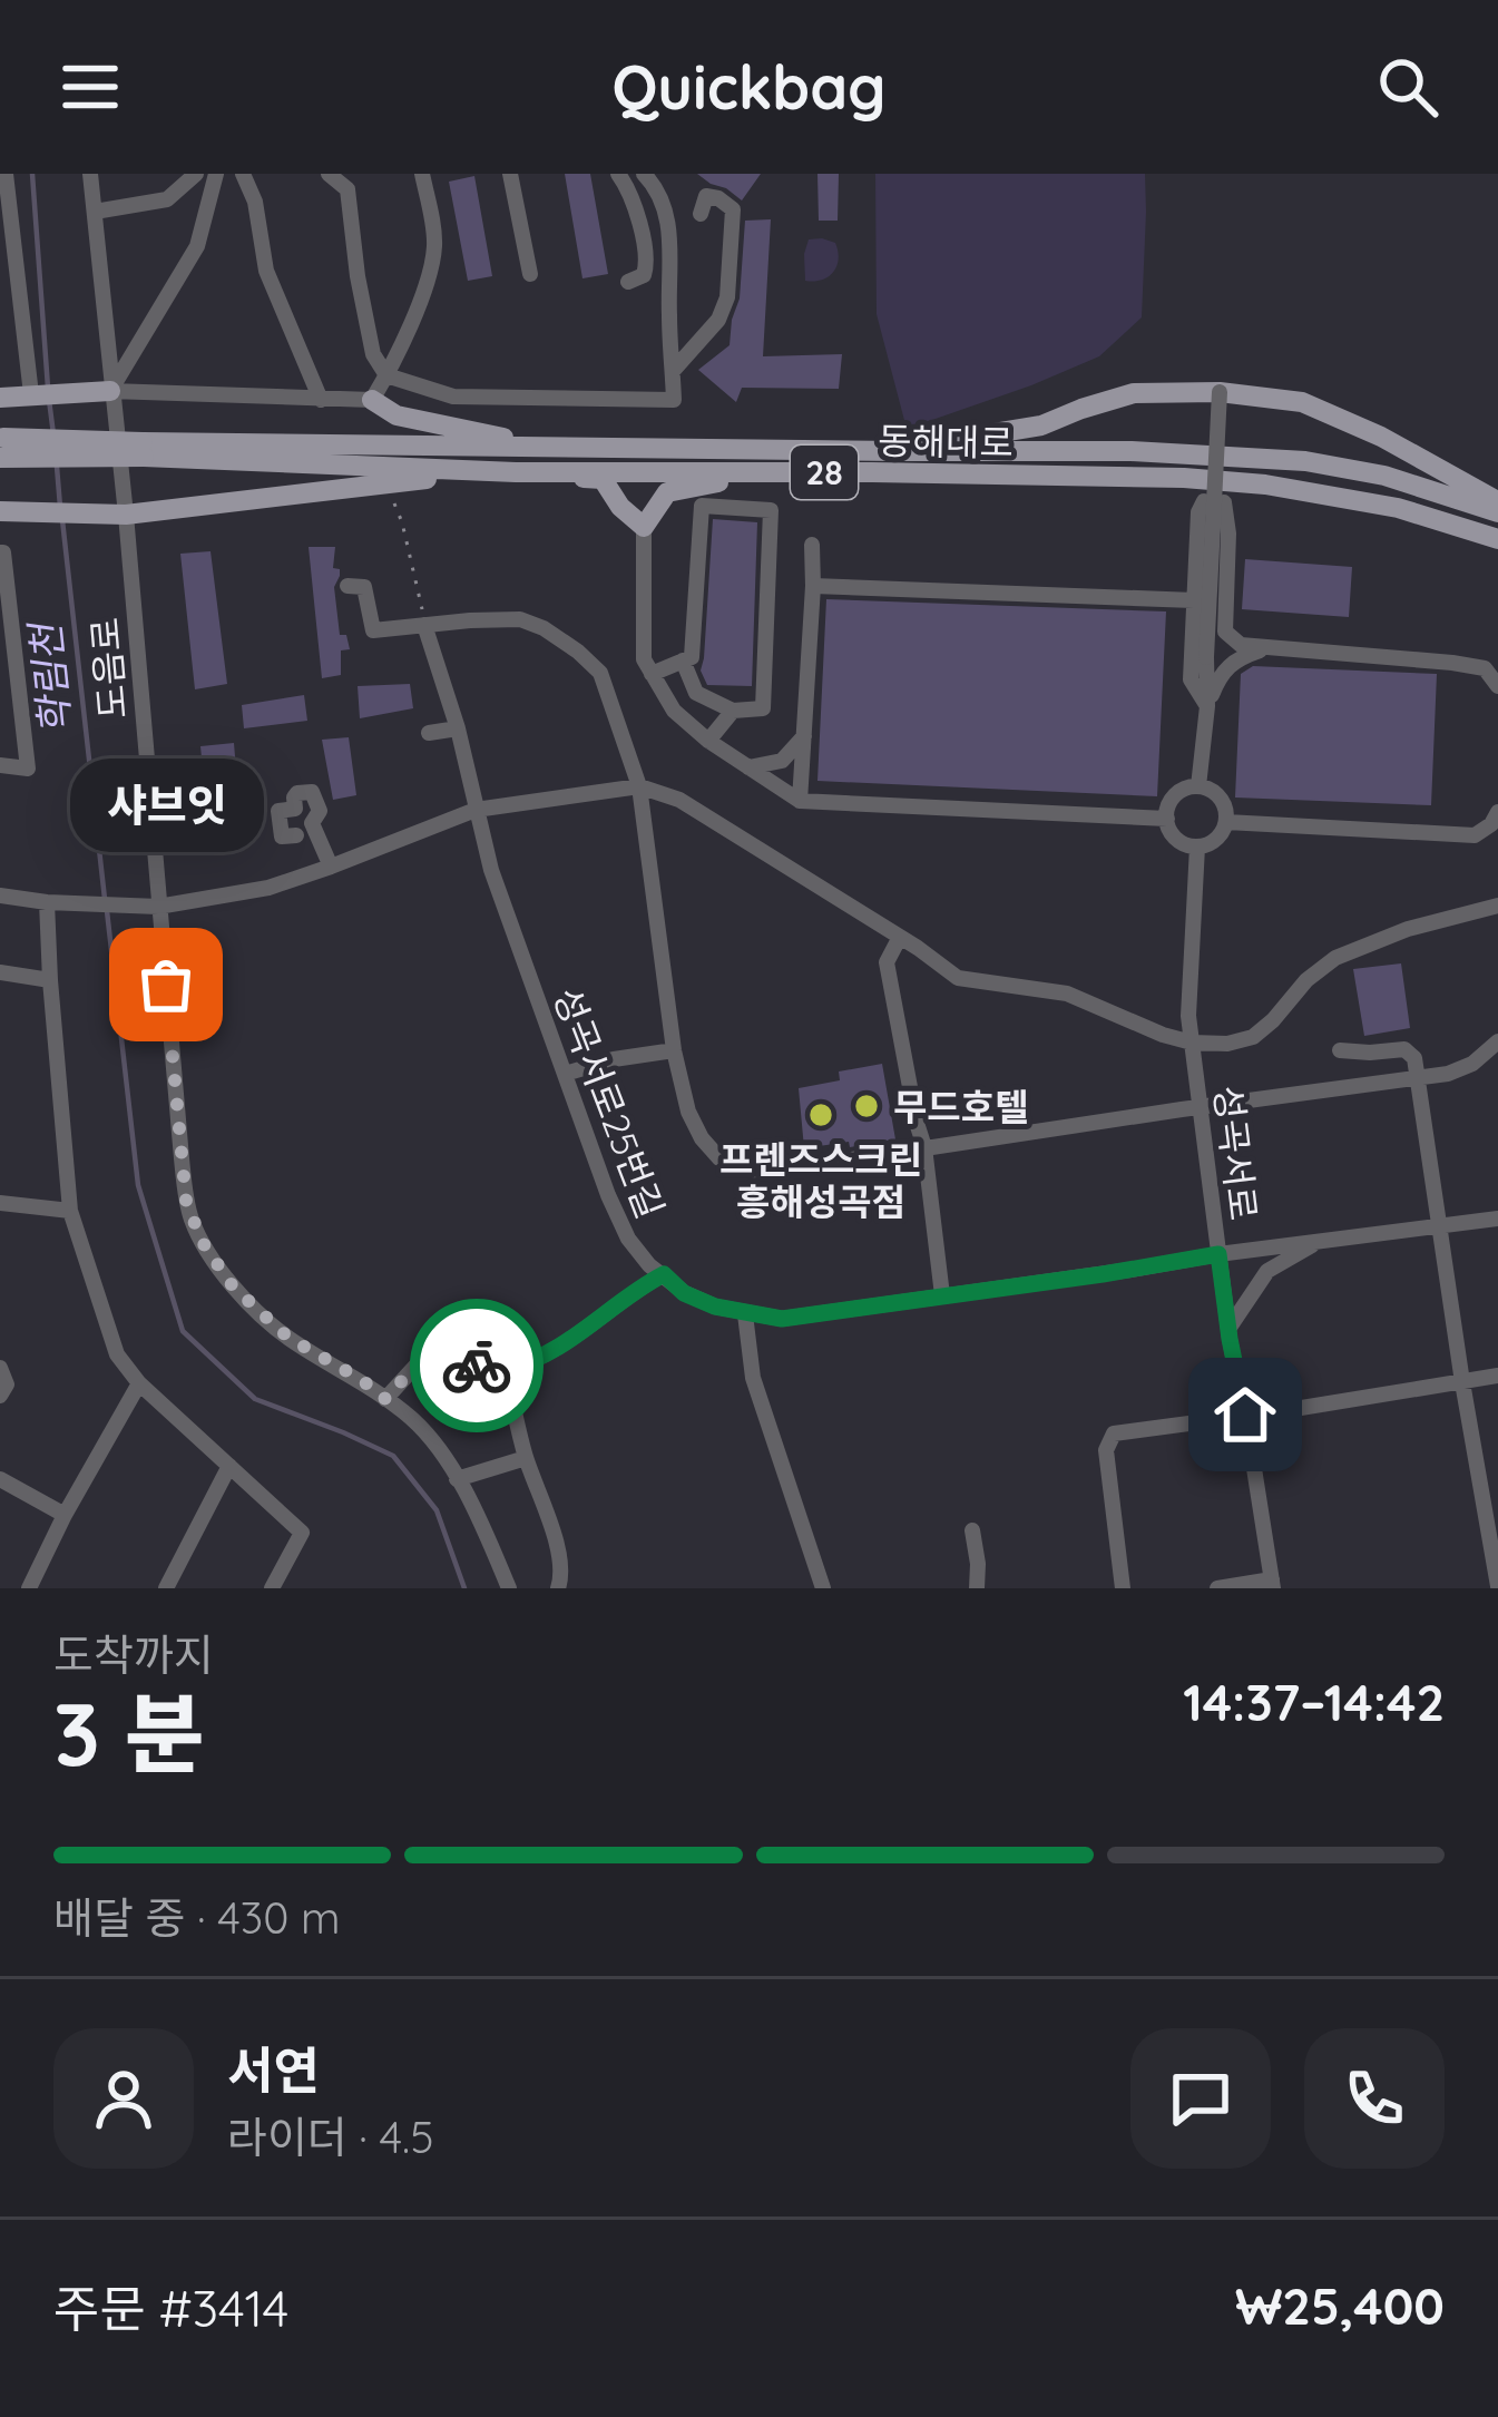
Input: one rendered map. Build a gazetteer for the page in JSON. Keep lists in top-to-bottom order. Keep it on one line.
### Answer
{"streets":{"main road":["동해대로","28"],"street":["도음로","성곡서로25번길","성곡서로"]},"crossings":[["동해대로","28"],["성곡서로25번길","성곡서로"]],"water":["학림천"],"places":["샤브잇","무드호텔","프렌즈스크린 흥해성곡점"],"page":{"header":"Quickbag","bubble":"샤브잇","heading":["3 분","도착까지","14:37–14:42"],"panel":["서연","라이더 · 4.5","주문 #3414","₩25,400"],"bar":"배달 중 · 430 m"}}
